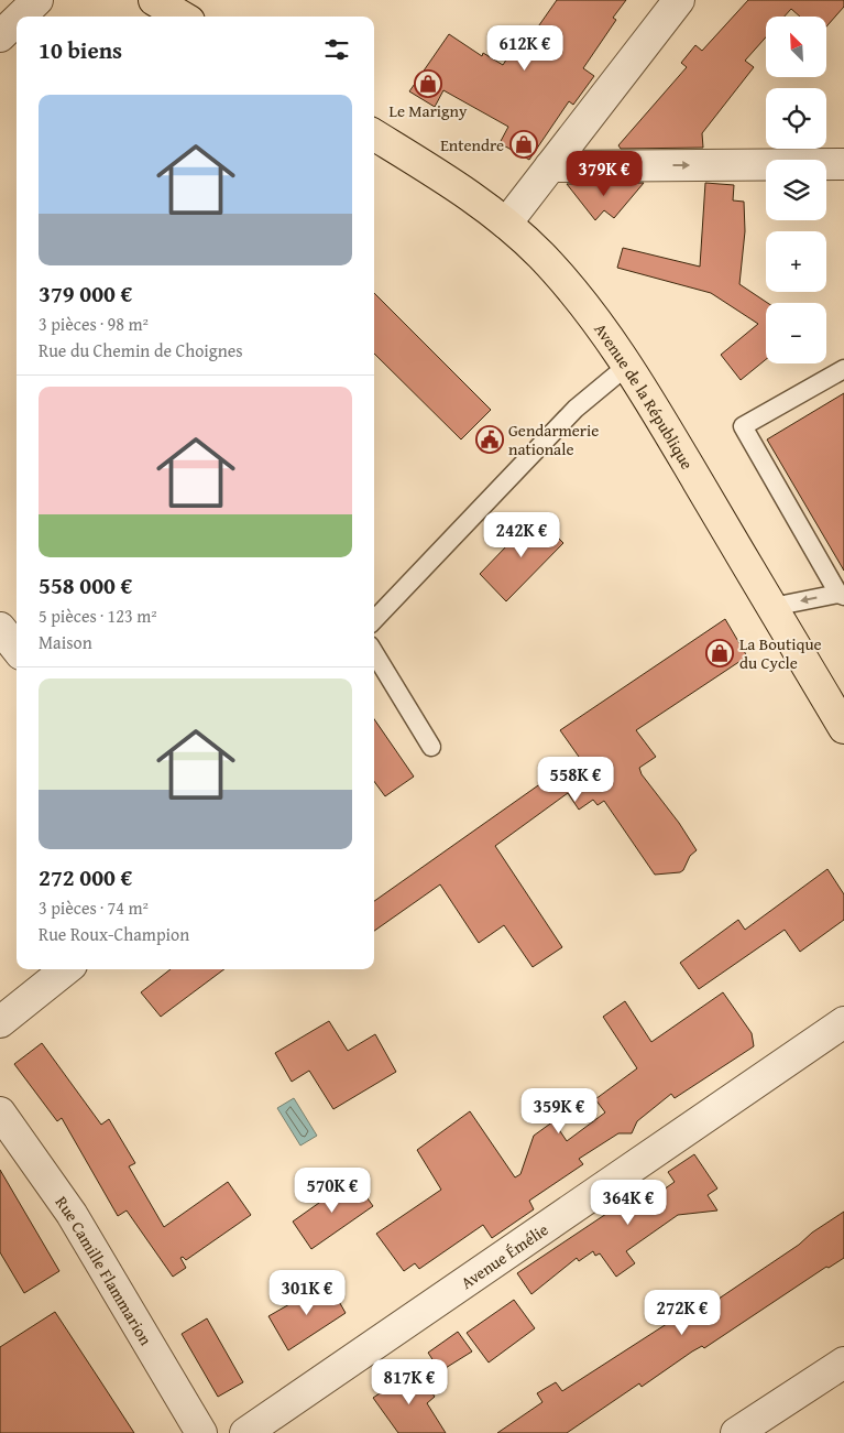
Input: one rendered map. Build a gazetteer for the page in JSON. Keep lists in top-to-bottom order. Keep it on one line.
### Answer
{"streets":{"main road":["Avenue de la République"],"street":["Avenue Émélie","Rue Camille Flammarion"]},"places":{"shop":["Le Marigny","Entendre","La Boutique du Cycle"],"public building":["Gendarmerie nationale"]},"north":"top left","page":{"map_buttons":["+","−"],"heading":"10 biens","price":["612K €","379K €","242K €","558K €","359K €","570K €","364K €","301K €","272K €","817K €"],"list":[{"name":"379 000 €","note":"3 pièces · 98 m² · Rue du Chemin de Choignes"},{"name":"558 000 €","note":"5 pièces · 123 m² · Maison"},{"name":"272 000 €","note":"3 pièces · 74 m² · Rue Roux-Champion"}]}}
